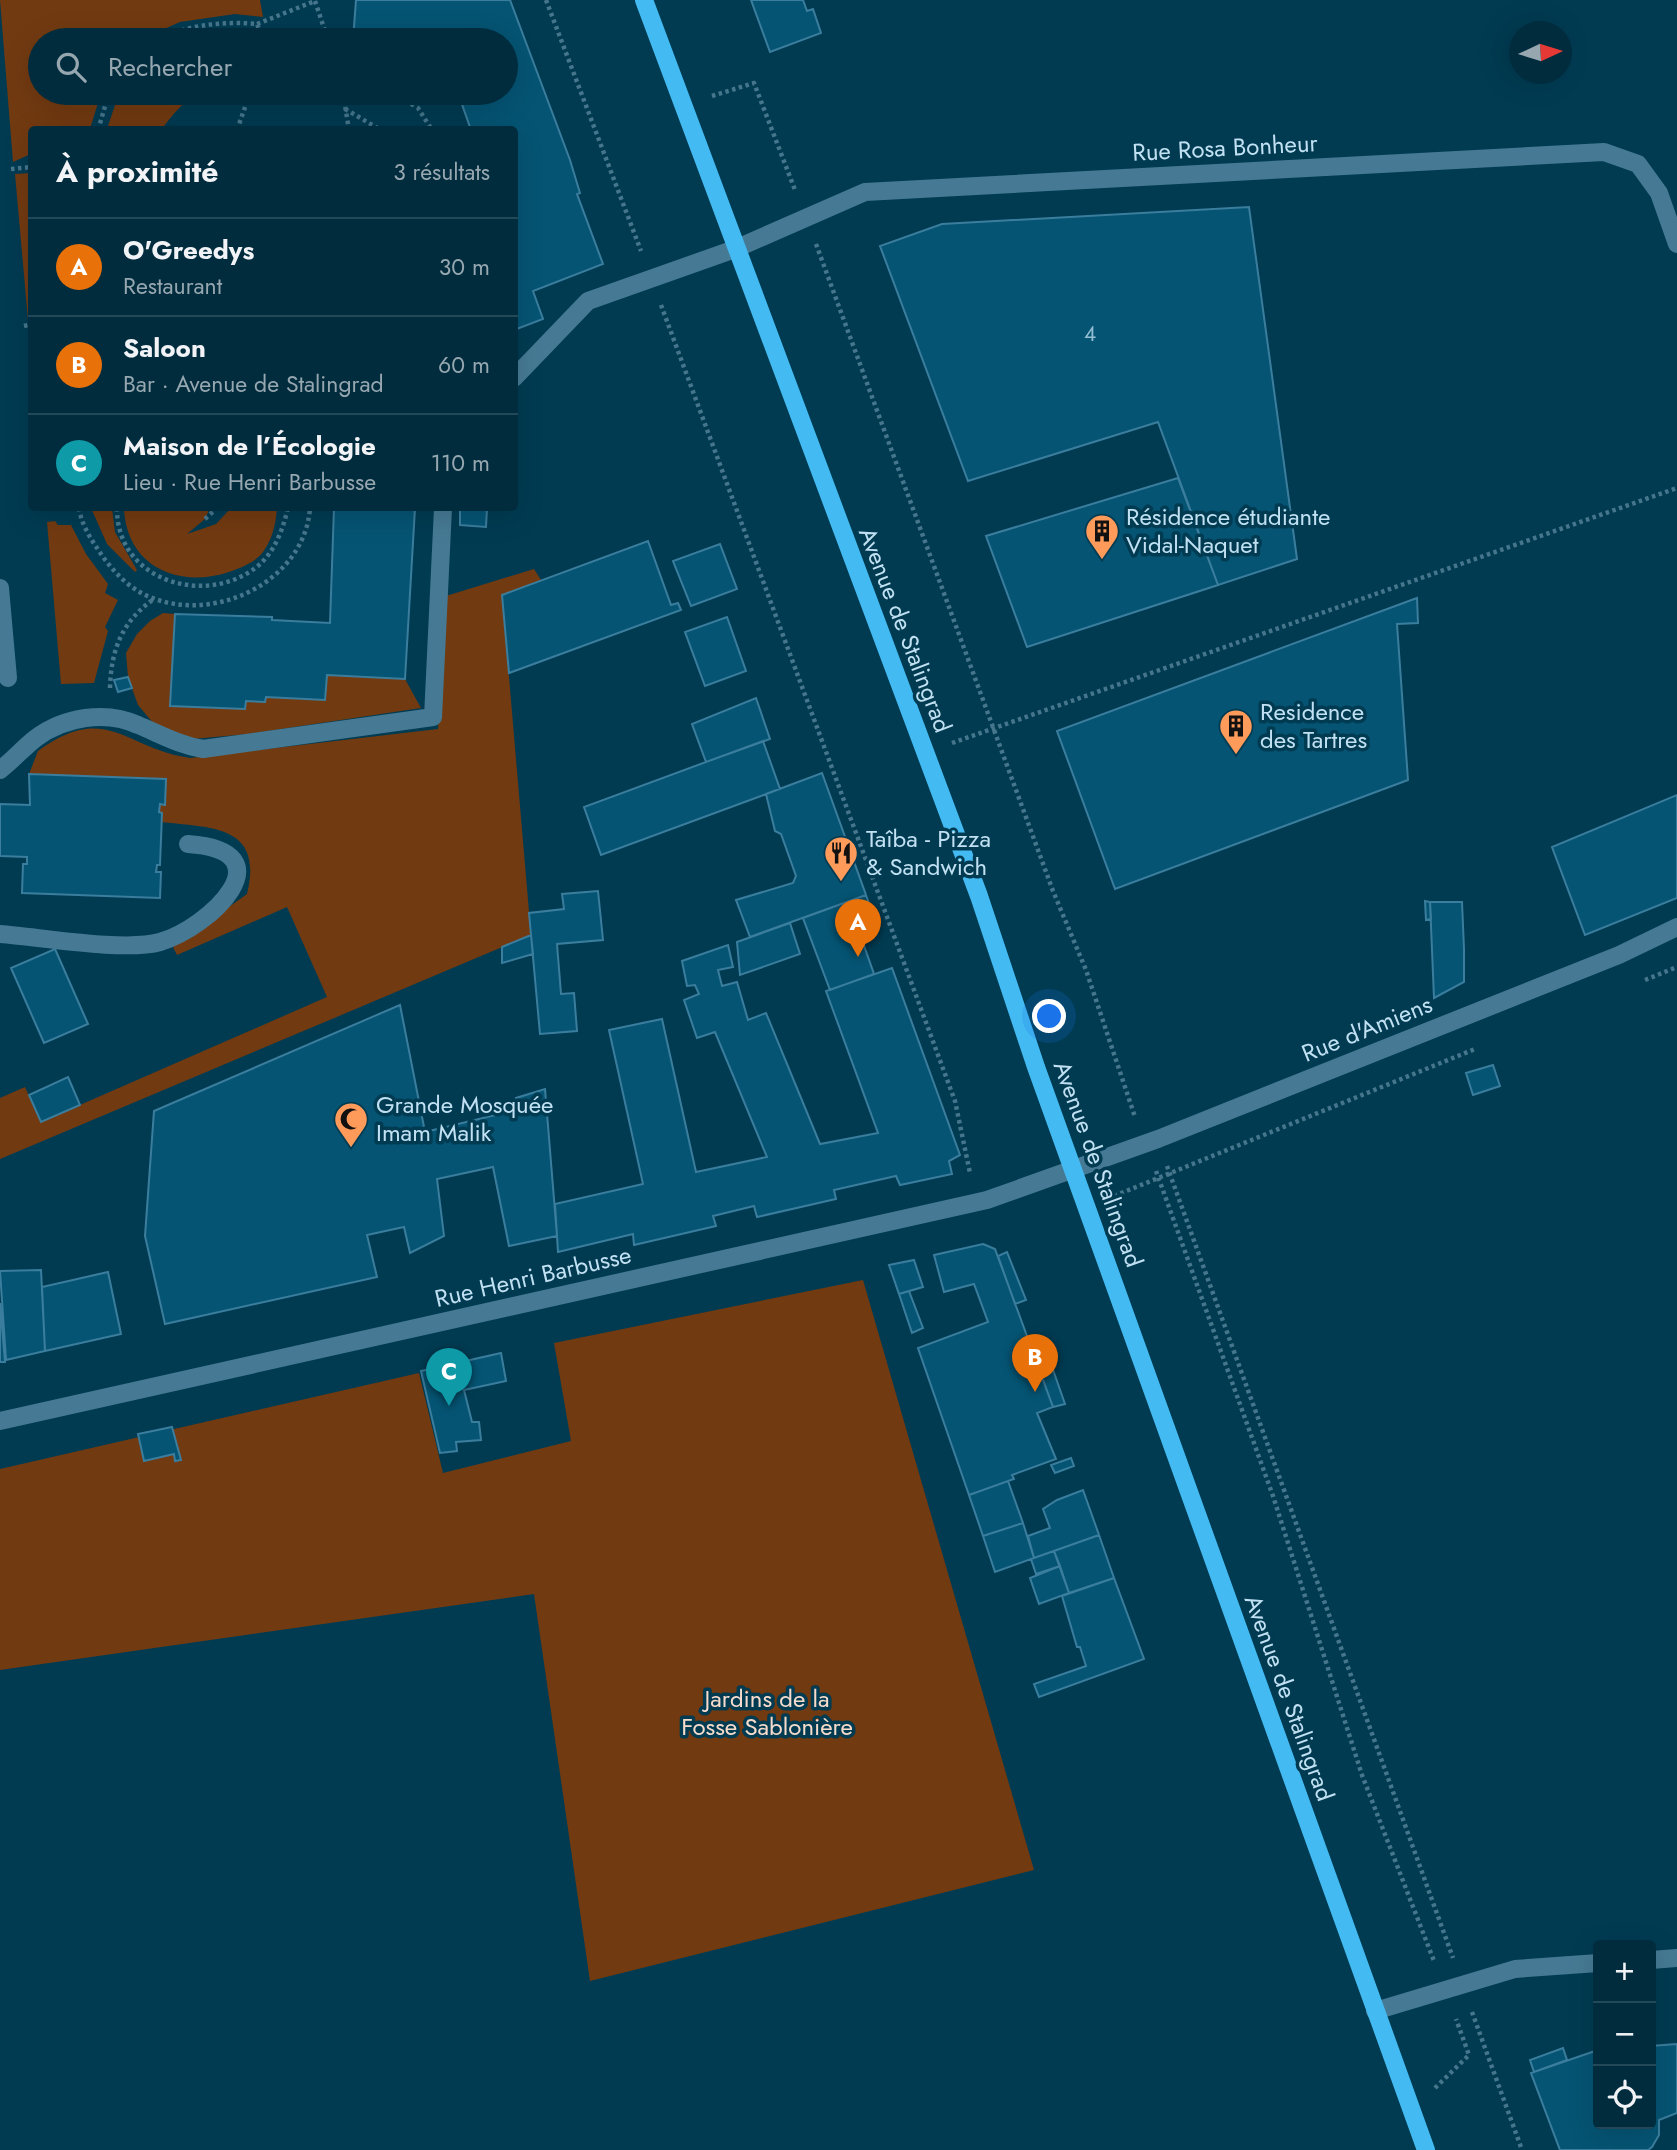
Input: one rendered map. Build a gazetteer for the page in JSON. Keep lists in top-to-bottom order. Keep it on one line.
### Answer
{"streets":{"main road":["Avenue de Stalingrad"],"street":["Rue Rosa Bonheur","Rue d'Amiens","Rue Henri Barbusse"]},"crossings":[["Rue Rosa Bonheur","Avenue de Stalingrad"],["Avenue de Stalingrad","Rue d'Amiens"],["Avenue de Stalingrad","Rue Henri Barbusse"],["Rue d'Amiens","Rue Henri Barbusse"]],"parks":["Jardins de la Fosse Sablonière"],"places":{"building":["Résidence étudiante Vidal-Naquet","Residence des Tartres"],"restaurant":["Taîba - Pizza & Sandwich"],"mosque":["Grande Mosquée Imam Malik"]},"house_numbers":["4"],"north":"right","page":{"search":"Rechercher","heading":["À proximité","3 résultats"],"list":[{"mark":"A","name":"O'Greedys","note":"Restaurant","value":"30 m"},{"mark":"B","name":"Saloon","note":"Bar · Avenue de Stalingrad","value":"60 m"},{"mark":"C","name":"Maison de l’Écologie","note":"Lieu · Rue Henri Barbusse","value":"110 m"}],"pins":["A","B","C"],"map_buttons":["+","−"]}}
